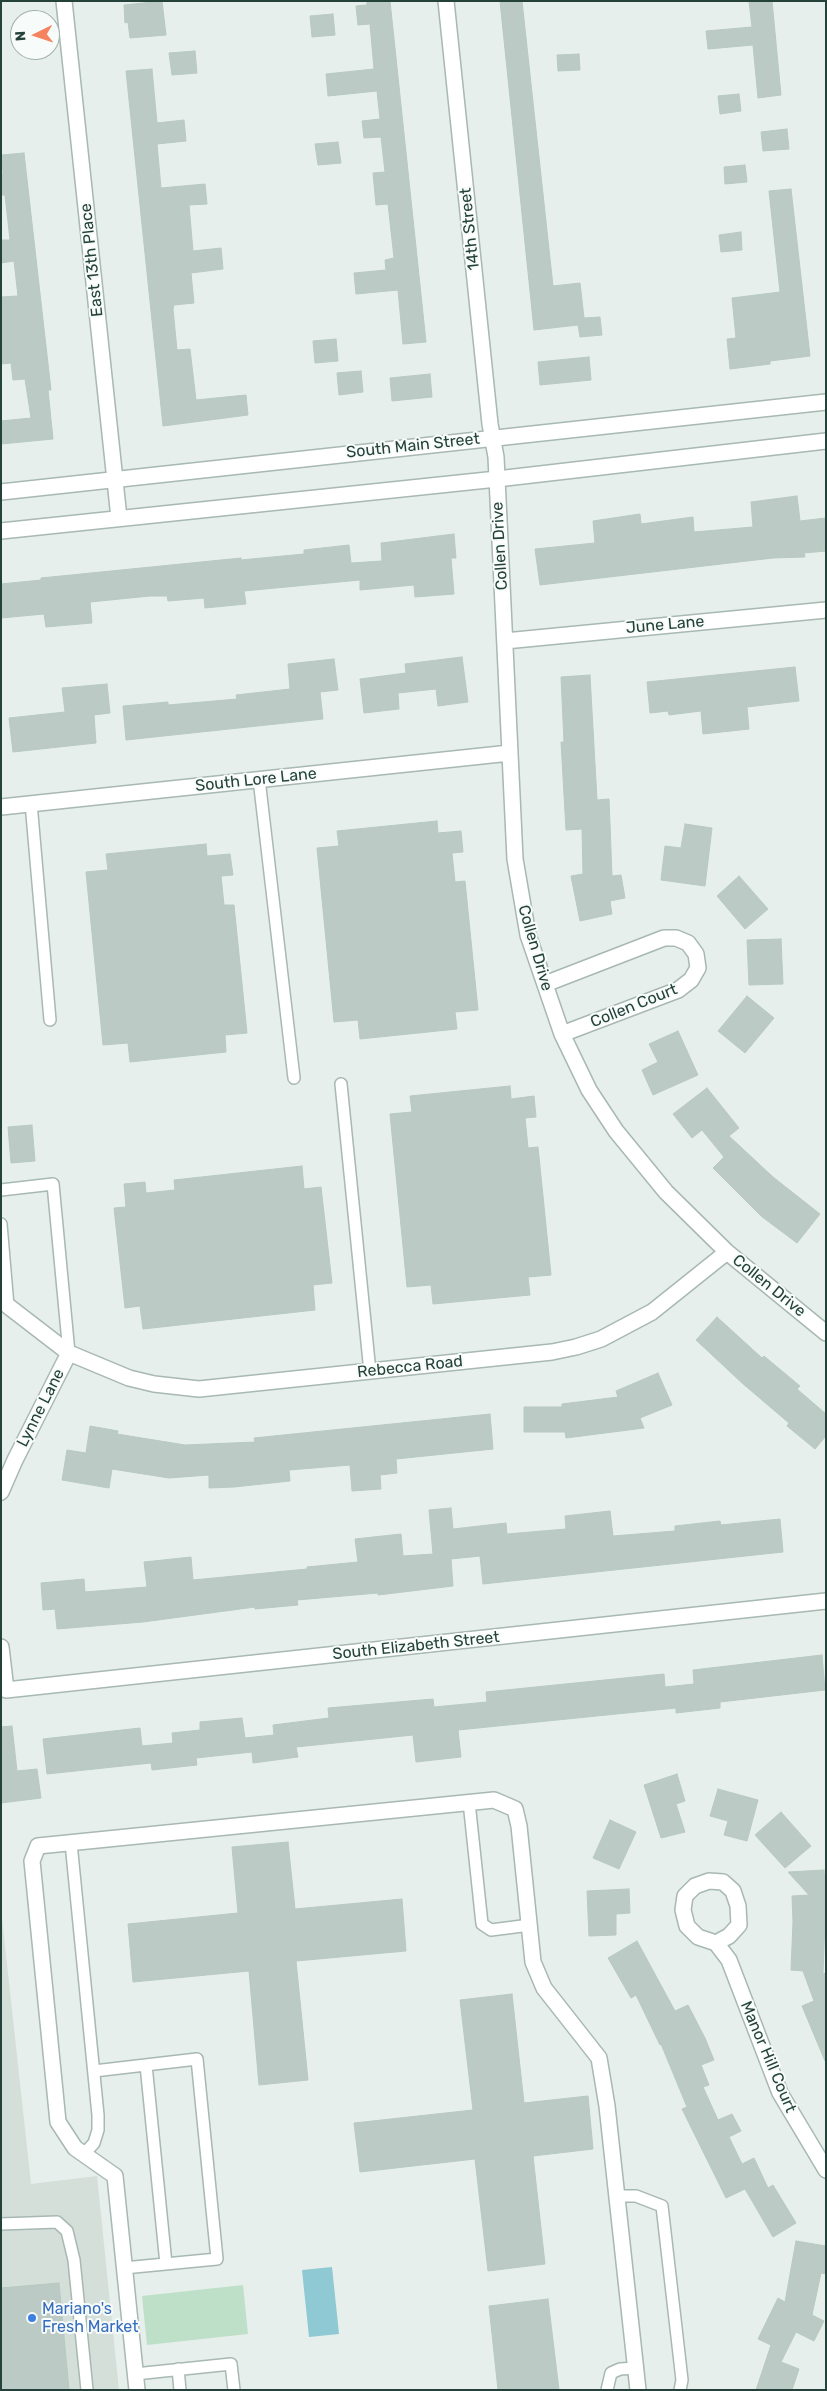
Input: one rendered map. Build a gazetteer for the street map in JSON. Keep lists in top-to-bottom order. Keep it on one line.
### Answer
{"streets":{"street":["14th Street","East 13th Place","South Main Street","Collen Drive","June Lane","South Lore Lane","Collen Court","Rebecca Road","Lynne Lane","South Elizabeth Street","Manor Hill Court"]},"crossings":[["14th Street","South Main Street"],["14th Street","Collen Drive"],["East 13th Place","South Main Street"],["Collen Drive","June Lane"],["Collen Drive","South Lore Lane"],["Collen Drive","Collen Court"],["Collen Drive","Rebecca Road"],["Rebecca Road","Lynne Lane"]],"places":["Mariano's Fresh Market"],"north":"left"}
